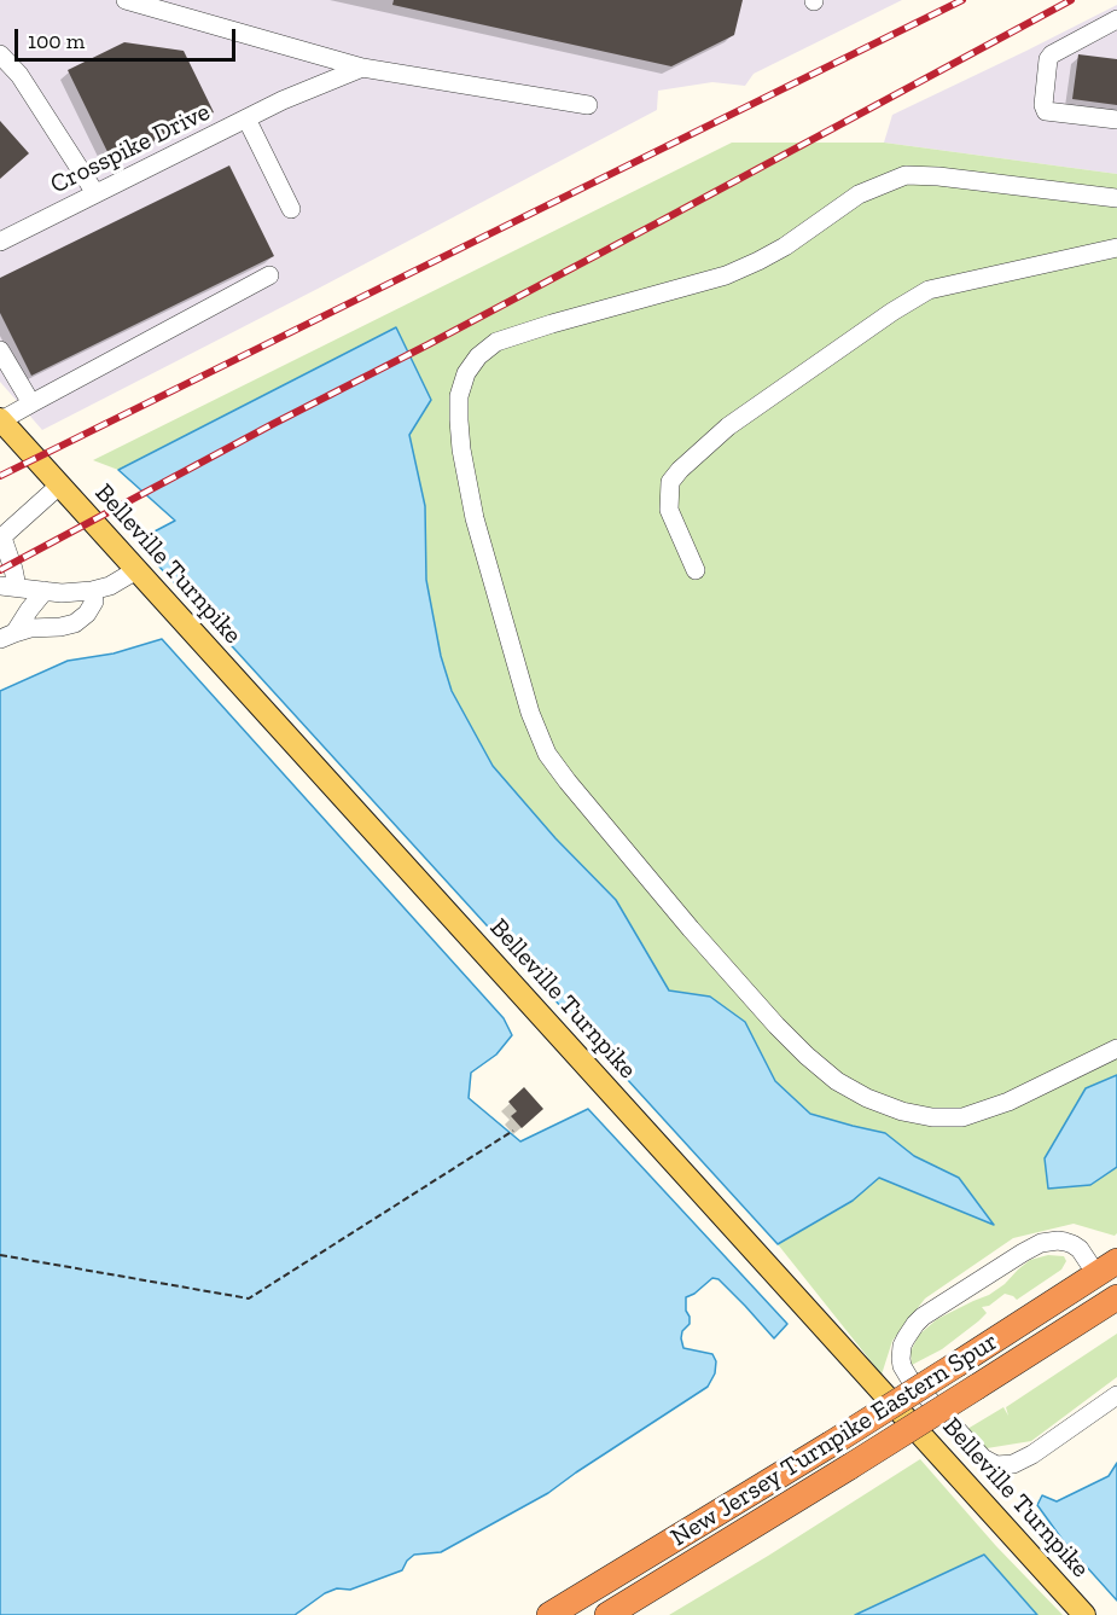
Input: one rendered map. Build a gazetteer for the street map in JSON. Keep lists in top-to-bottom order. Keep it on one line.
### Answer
{"streets":{"highway":["New Jersey Turnpike Eastern Spur"],"main road":["Belleville Turnpike"],"street":["Crosspike Drive"]},"scale_bar":"100 m"}
